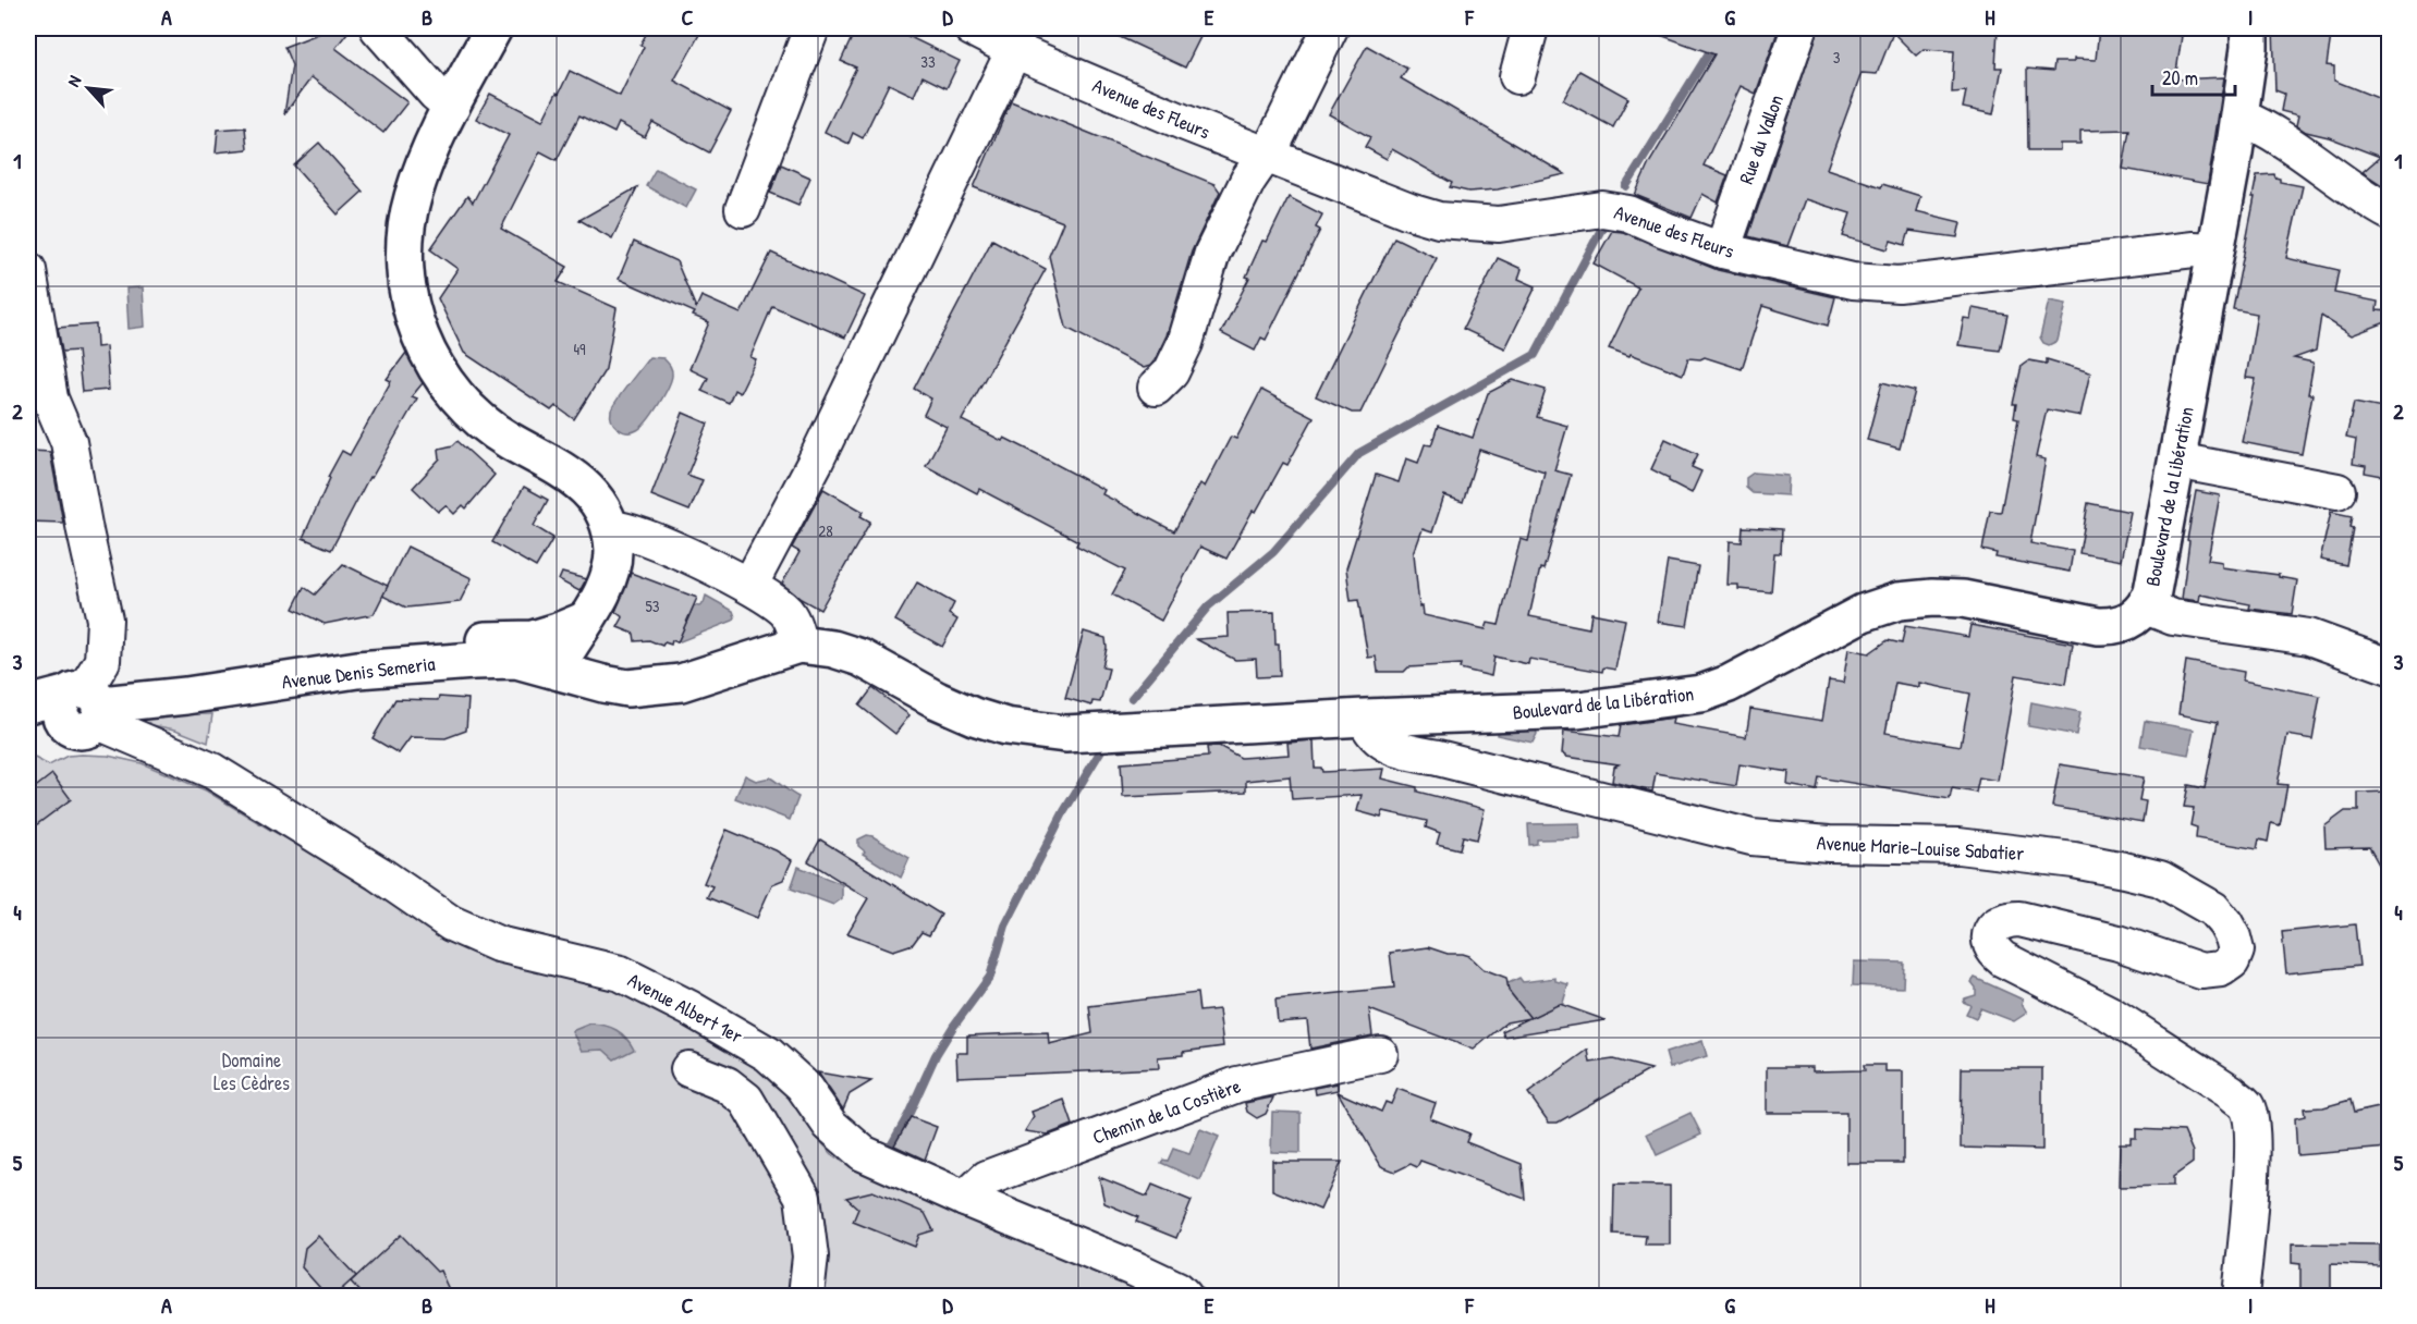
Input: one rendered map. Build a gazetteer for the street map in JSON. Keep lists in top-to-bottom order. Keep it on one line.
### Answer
{"streets":{"main road":["Boulevard de la Libération","Avenue Denis Semeria"],"street":["Avenue des Fleurs","Rue du Vallon","Avenue Marie-Louise Sabatier","Avenue Albert 1er","Chemin de la Costière"]},"crossings":[["Avenue des Fleurs","Rue du Vallon"],["Avenue des Fleurs","Boulevard de la Libération"],["Boulevard de la Libération","Avenue Denis Semeria"],["Boulevard de la Libération","Avenue Marie-Louise Sabatier"],["Avenue Denis Semeria","Avenue Albert 1er"],["Avenue Albert 1er","Chemin de la Costière"]],"parks":["Domaine Les Cèdres"],"house_numbers":["3","33","49","28","53"],"scale_bar":"20 m","north":"top left","grid":{"columns":["A","B","C","D","E","F","G","H","I"],"rows":["1","2","3","4","5"]}}
